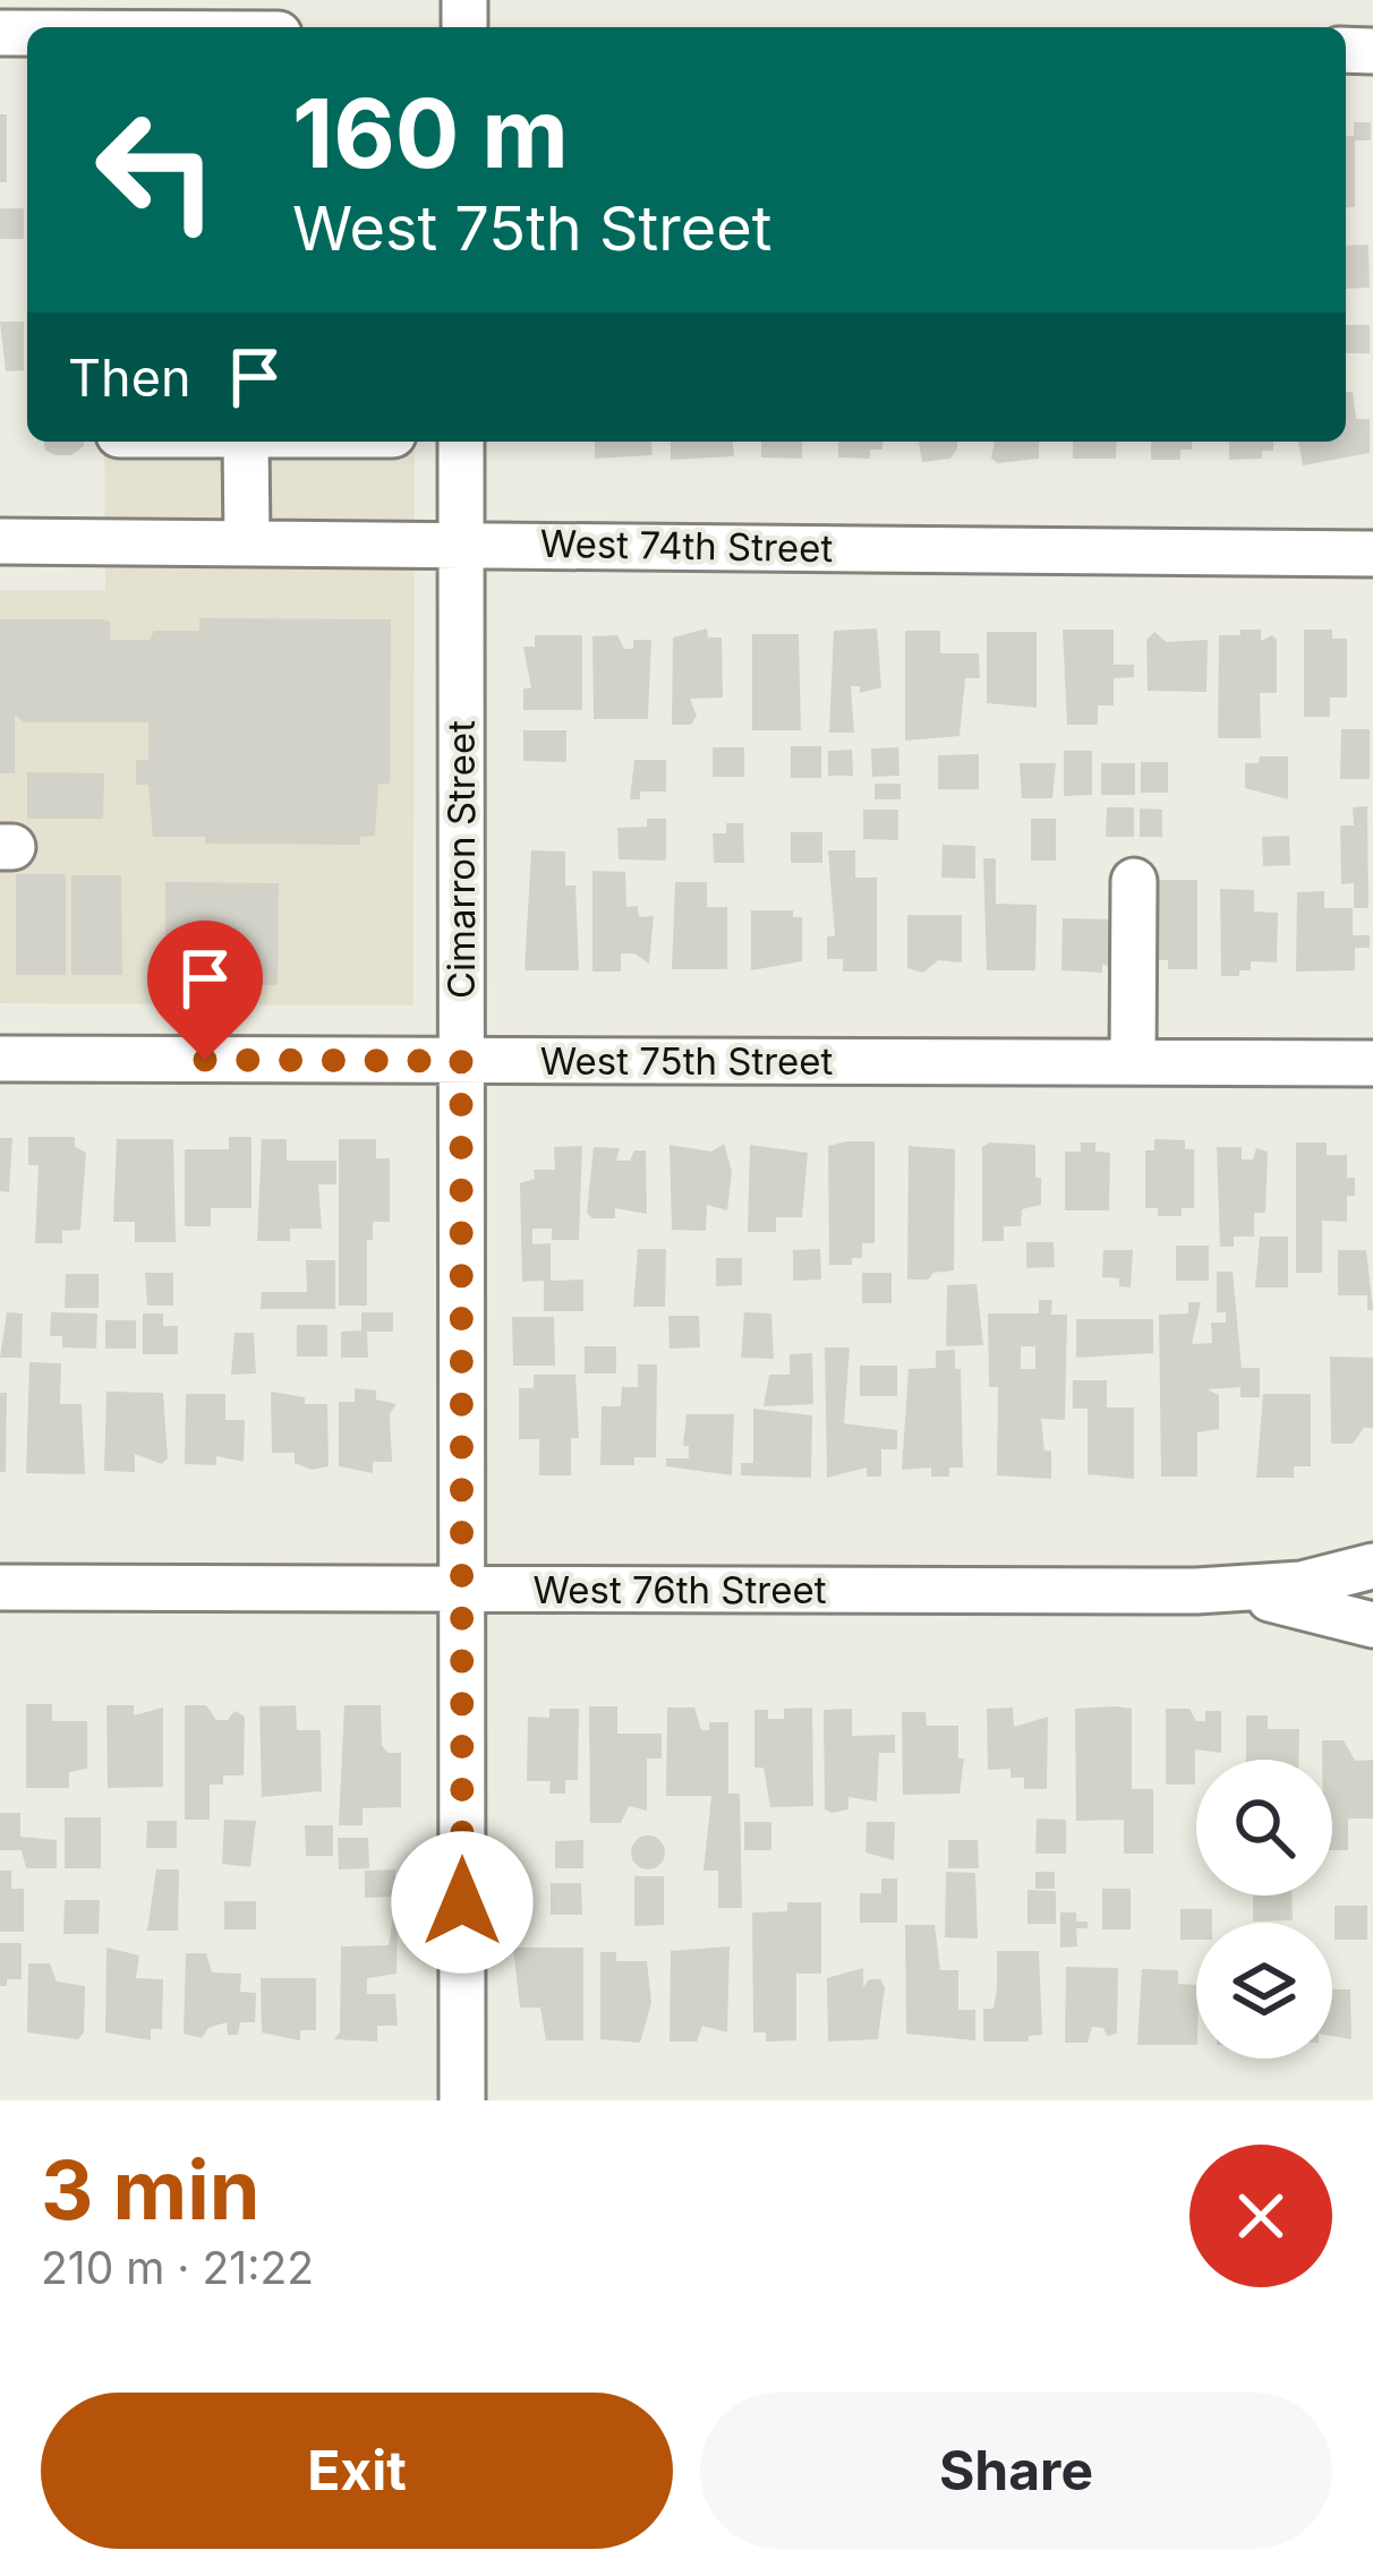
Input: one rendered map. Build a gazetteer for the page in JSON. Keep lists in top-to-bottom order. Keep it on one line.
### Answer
{"streets":{"street":["West 74th Street","Cimarron Street","West 75th Street","West 76th Street"]},"crossings":[["West 74th Street","Cimarron Street"],["Cimarron Street","West 75th Street"],["Cimarron Street","West 76th Street"]],"page":{"turn":["160 m","West 75th Street"],"then":"Then","heading":["3 min","210 m · 21:22"],"buttons":["Exit","Share"]}}
